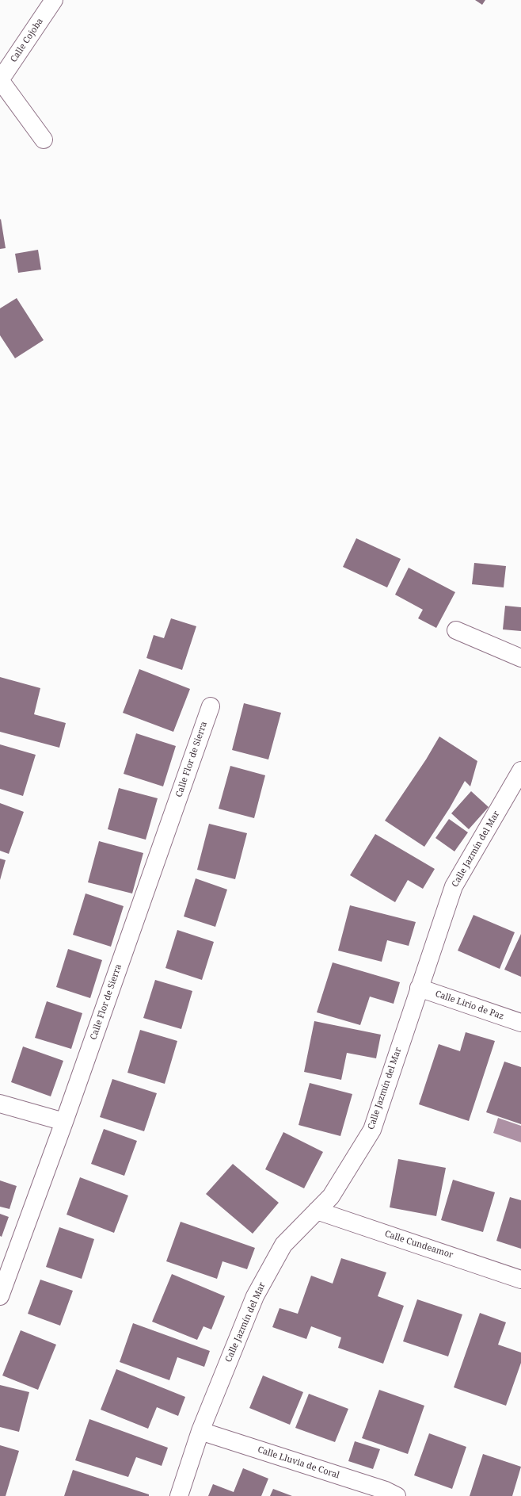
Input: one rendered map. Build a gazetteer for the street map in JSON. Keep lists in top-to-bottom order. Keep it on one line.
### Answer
{"streets":{"street":["Calle Cojoba","Calle Flor de Sierra","Calle Jazmín del Mar","Calle Lirio de Paz","Calle Cundeamor","Calle Lluvia de Coral"]},"crossings":[["Calle Jazmín del Mar","Calle Lirio de Paz"],["Calle Jazmín del Mar","Calle Cundeamor"],["Calle Jazmín del Mar","Calle Lluvia de Coral"]]}
